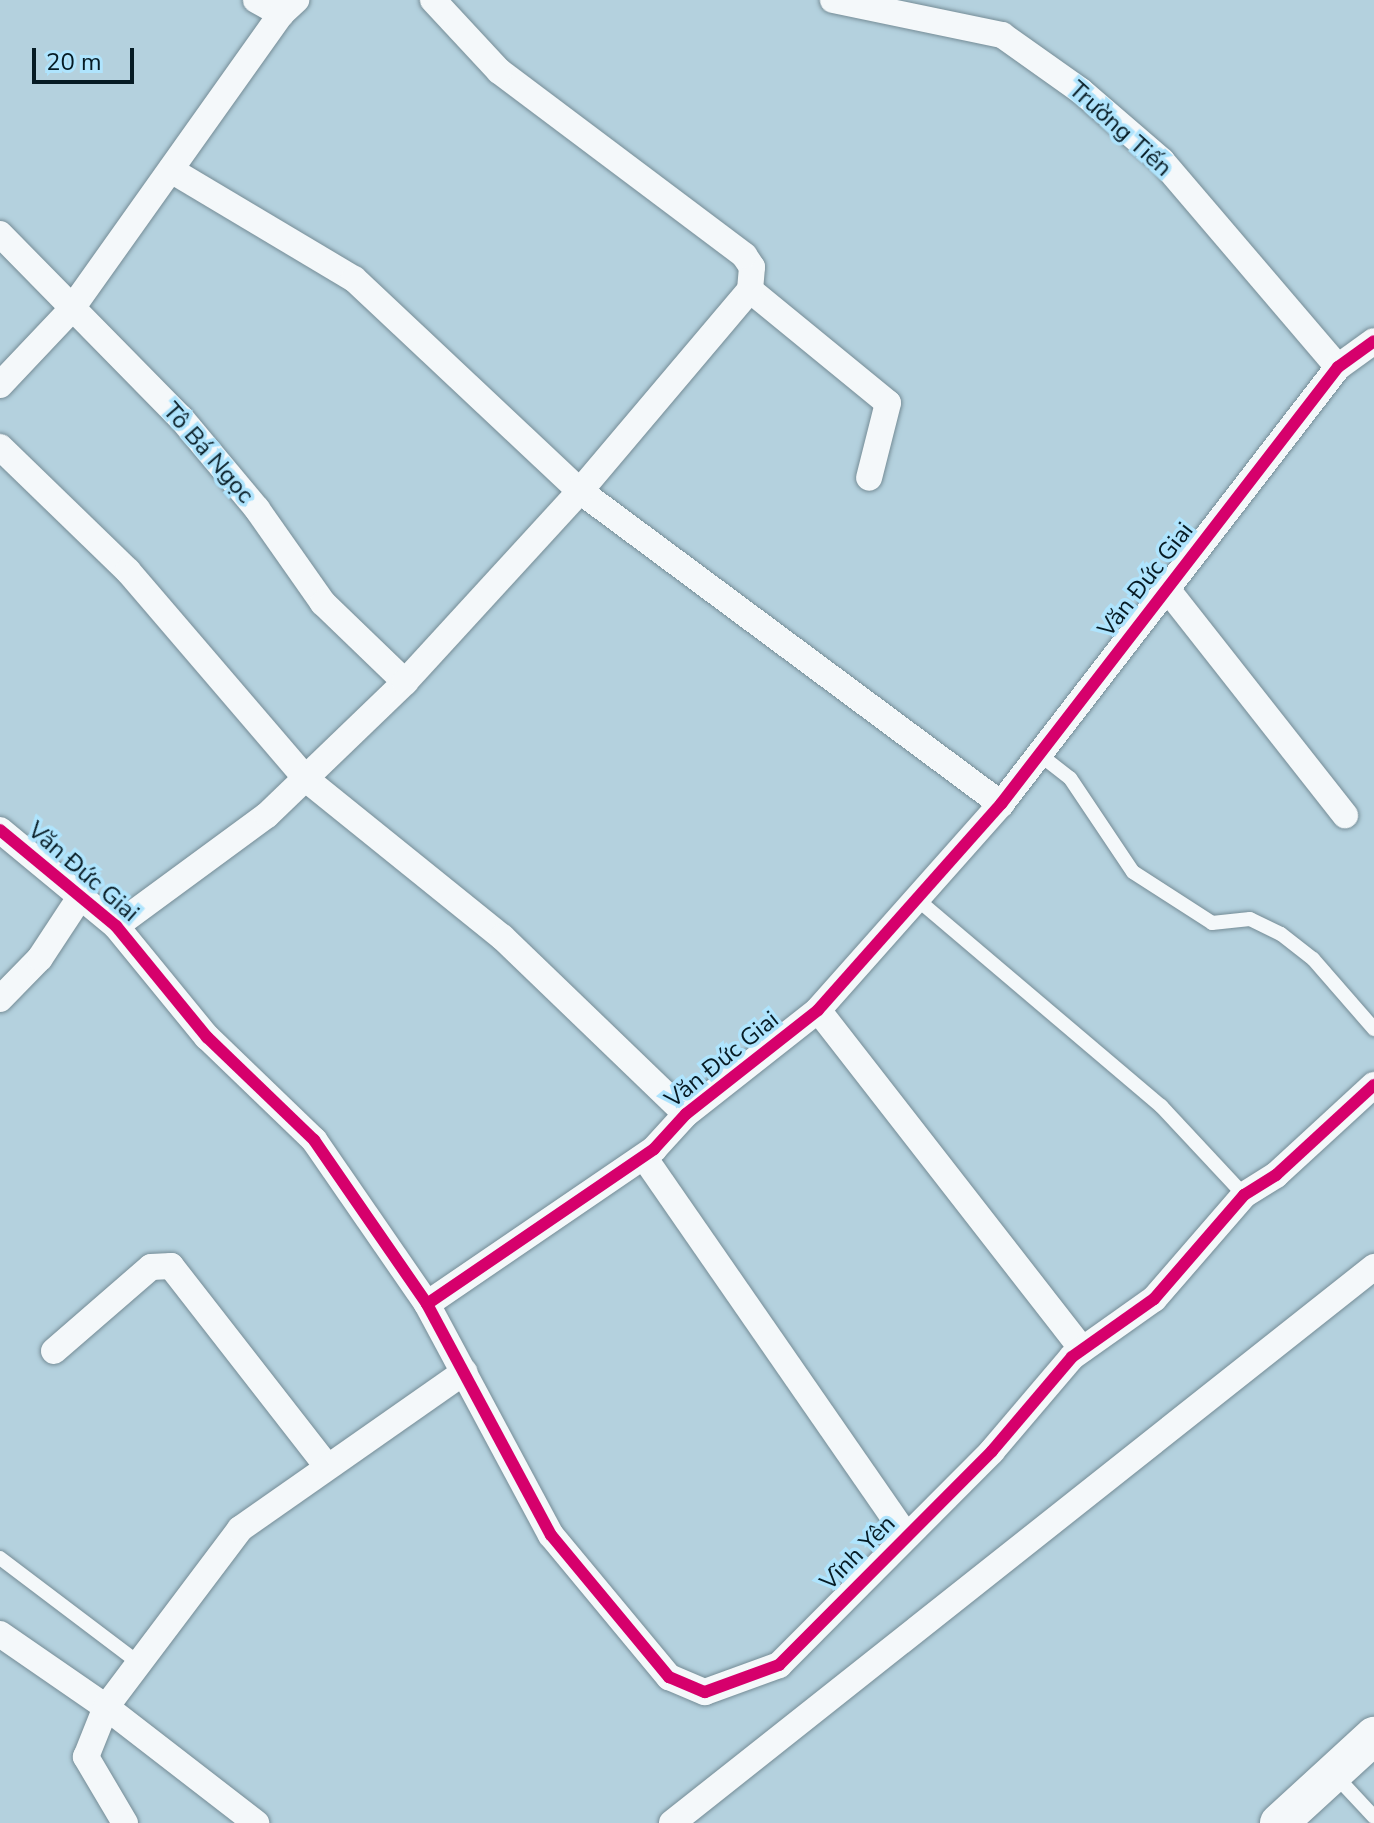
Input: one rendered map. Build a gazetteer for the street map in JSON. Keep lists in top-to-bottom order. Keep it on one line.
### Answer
{"streets":{"street":["Trường Tiến","Tô Bá Ngọc","Văn Đức Giai","Vĩnh Yên"]},"crossings":[["Trường Tiến","Văn Đức Giai"],["Văn Đức Giai","Vĩnh Yên"]],"scale_bar":"20 m"}
